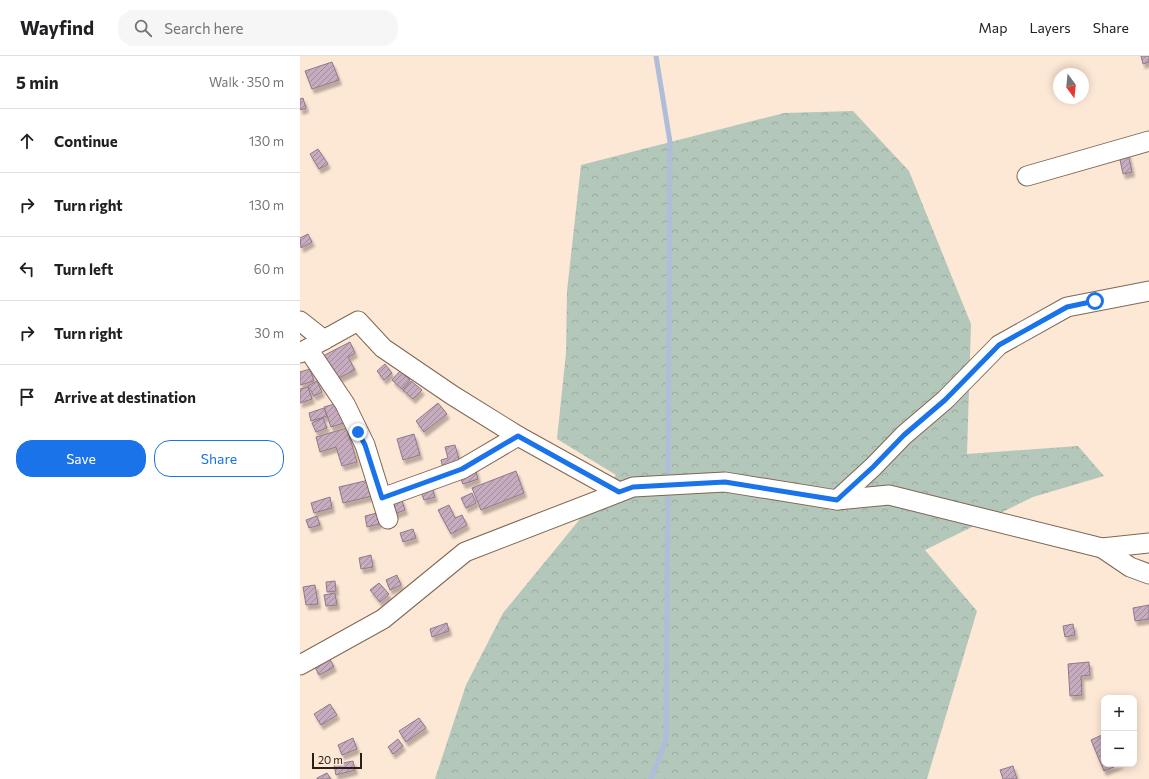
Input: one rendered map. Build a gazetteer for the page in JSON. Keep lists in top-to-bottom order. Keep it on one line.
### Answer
{"scale_bar":"20 m","north":"bottom","page":{"header":"Wayfind","search":"Search here","nav":["Map","Layers","Share"],"heading":["5 min","Walk · 350 m"],"list":[["Continue","130 m"],["Turn right","130 m"],["Turn left","60 m"],["Turn right","30 m"],"Arrive at destination"],"buttons":["Save","Share"],"map_buttons":["+","−"],"scale":"20 m"}}
